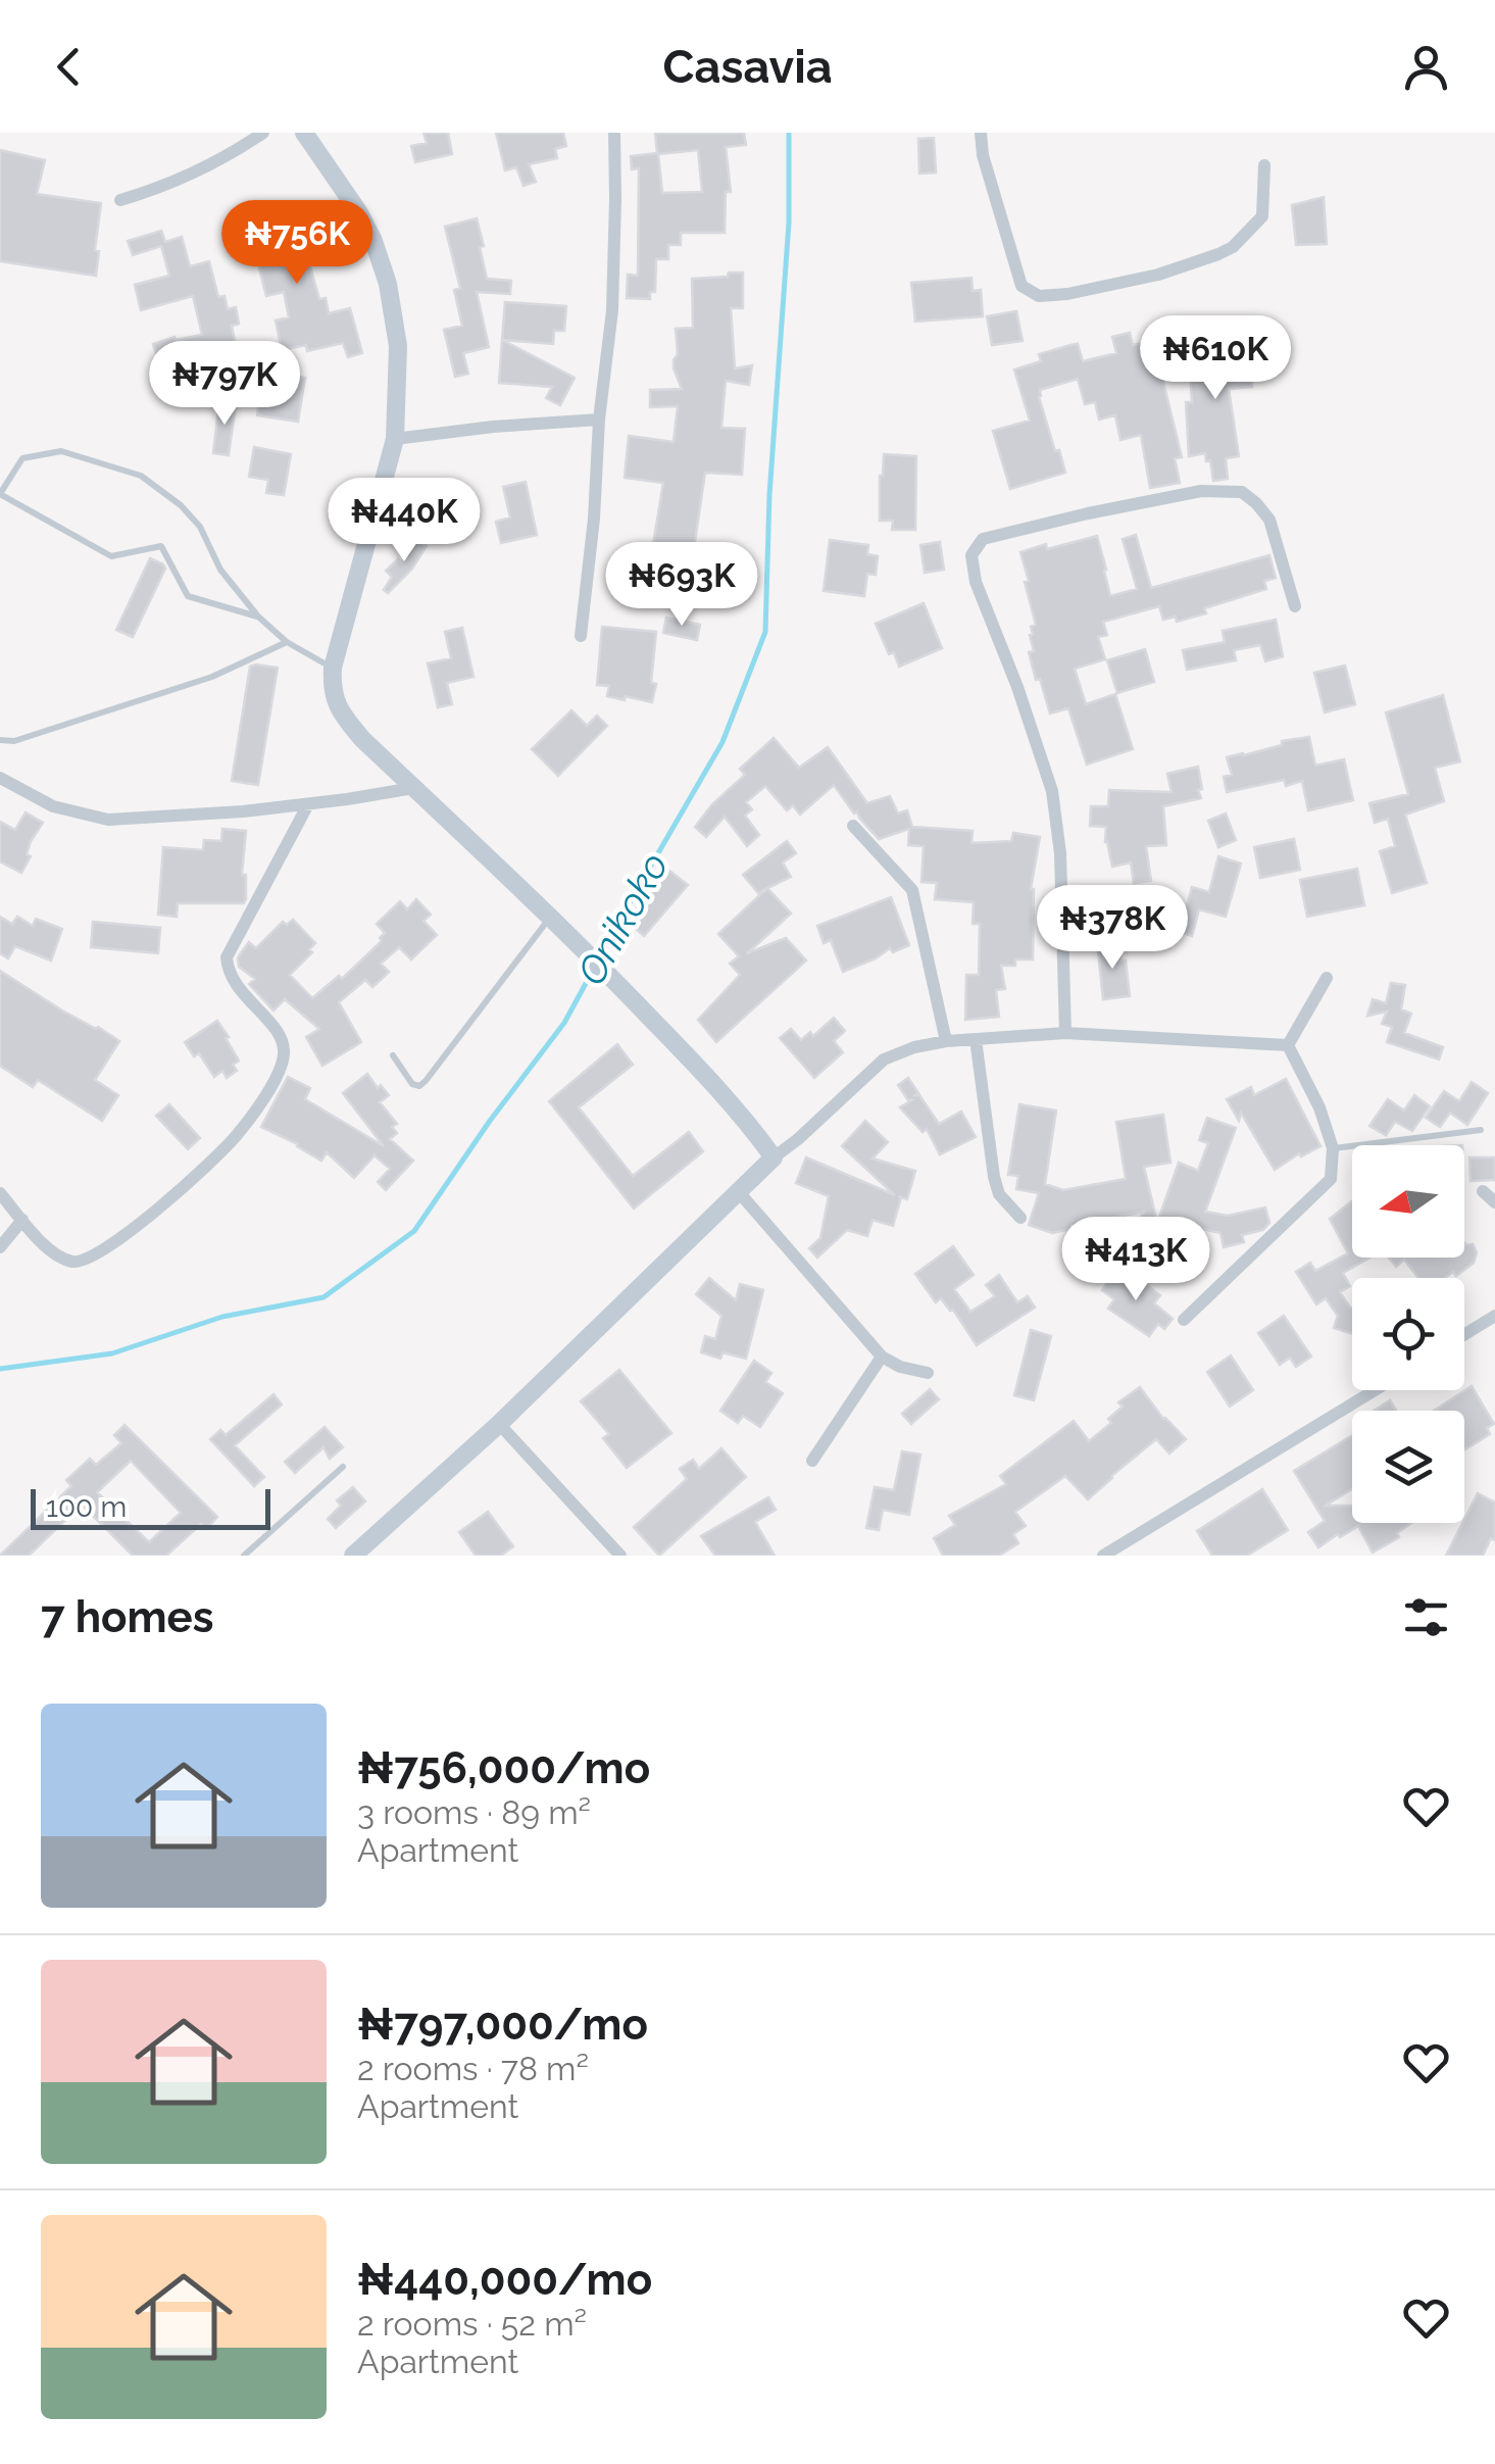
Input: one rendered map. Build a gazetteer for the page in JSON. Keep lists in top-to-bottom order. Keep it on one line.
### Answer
{"water":["Onikoko"],"scale_bar":"100 m","north":"left","page":{"header":"Casavia","price":["₦756K","₦610K","₦797K","₦440K","₦693K","₦378K","₦413K"],"scale":"100 m","heading":"7 homes","list":[{"name":"₦756,000/mo","note":"3 rooms · 89 m² · Apartment"},{"name":"₦797,000/mo","note":"2 rooms · 78 m² · Apartment"},{"name":"₦440,000/mo","note":"2 rooms · 52 m² · Apartment"}]}}
